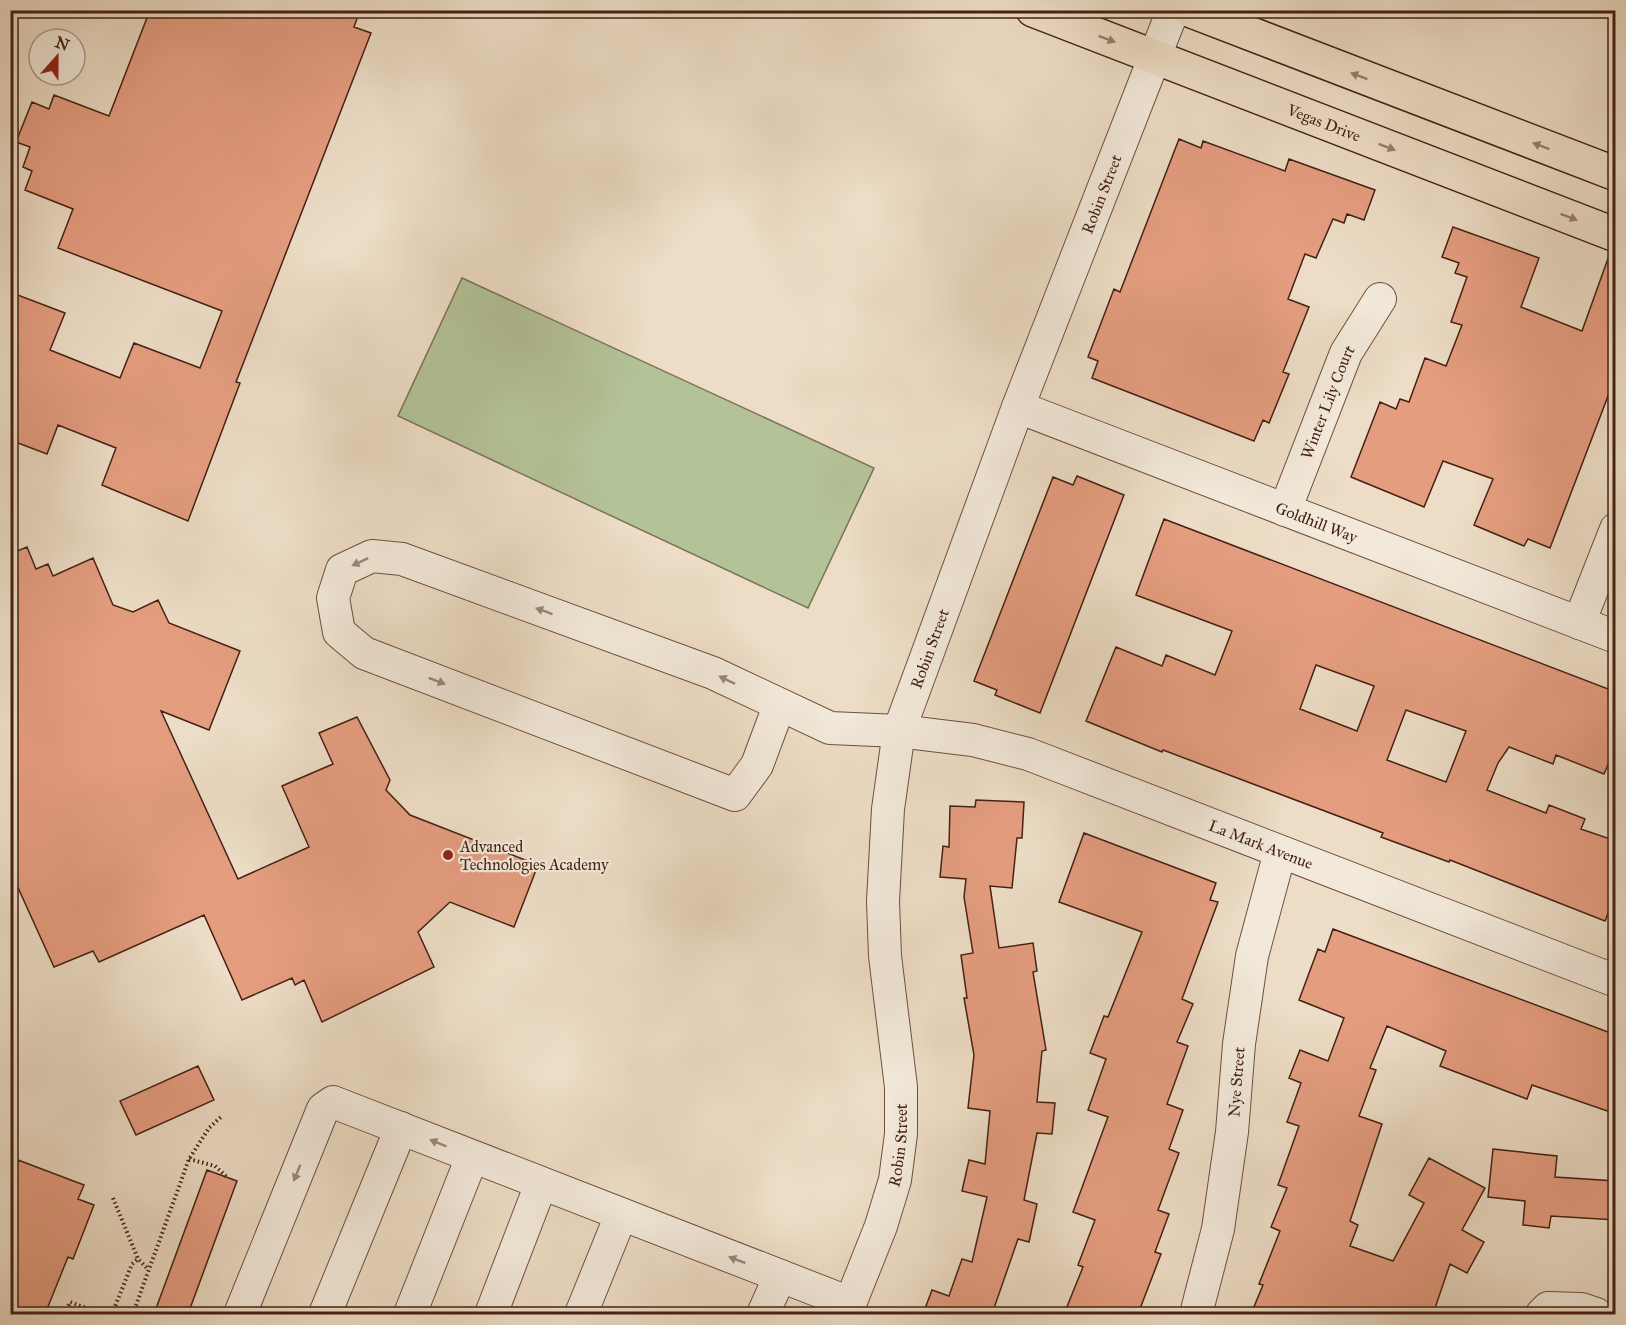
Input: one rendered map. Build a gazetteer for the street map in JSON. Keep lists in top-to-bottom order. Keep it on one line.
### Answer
{"streets":{"main road":["Vegas Drive"],"street":["Robin Street","Winter Lily Court","Goldhill Way","La Mark Avenue","Nye Street"]},"crossings":[["Vegas Drive","Robin Street"],["Robin Street","Goldhill Way"],["Robin Street","La Mark Avenue"],["Winter Lily Court","Goldhill Way"],["La Mark Avenue","Nye Street"]],"places":["Advanced Technologies Academy"],"north":"top"}
